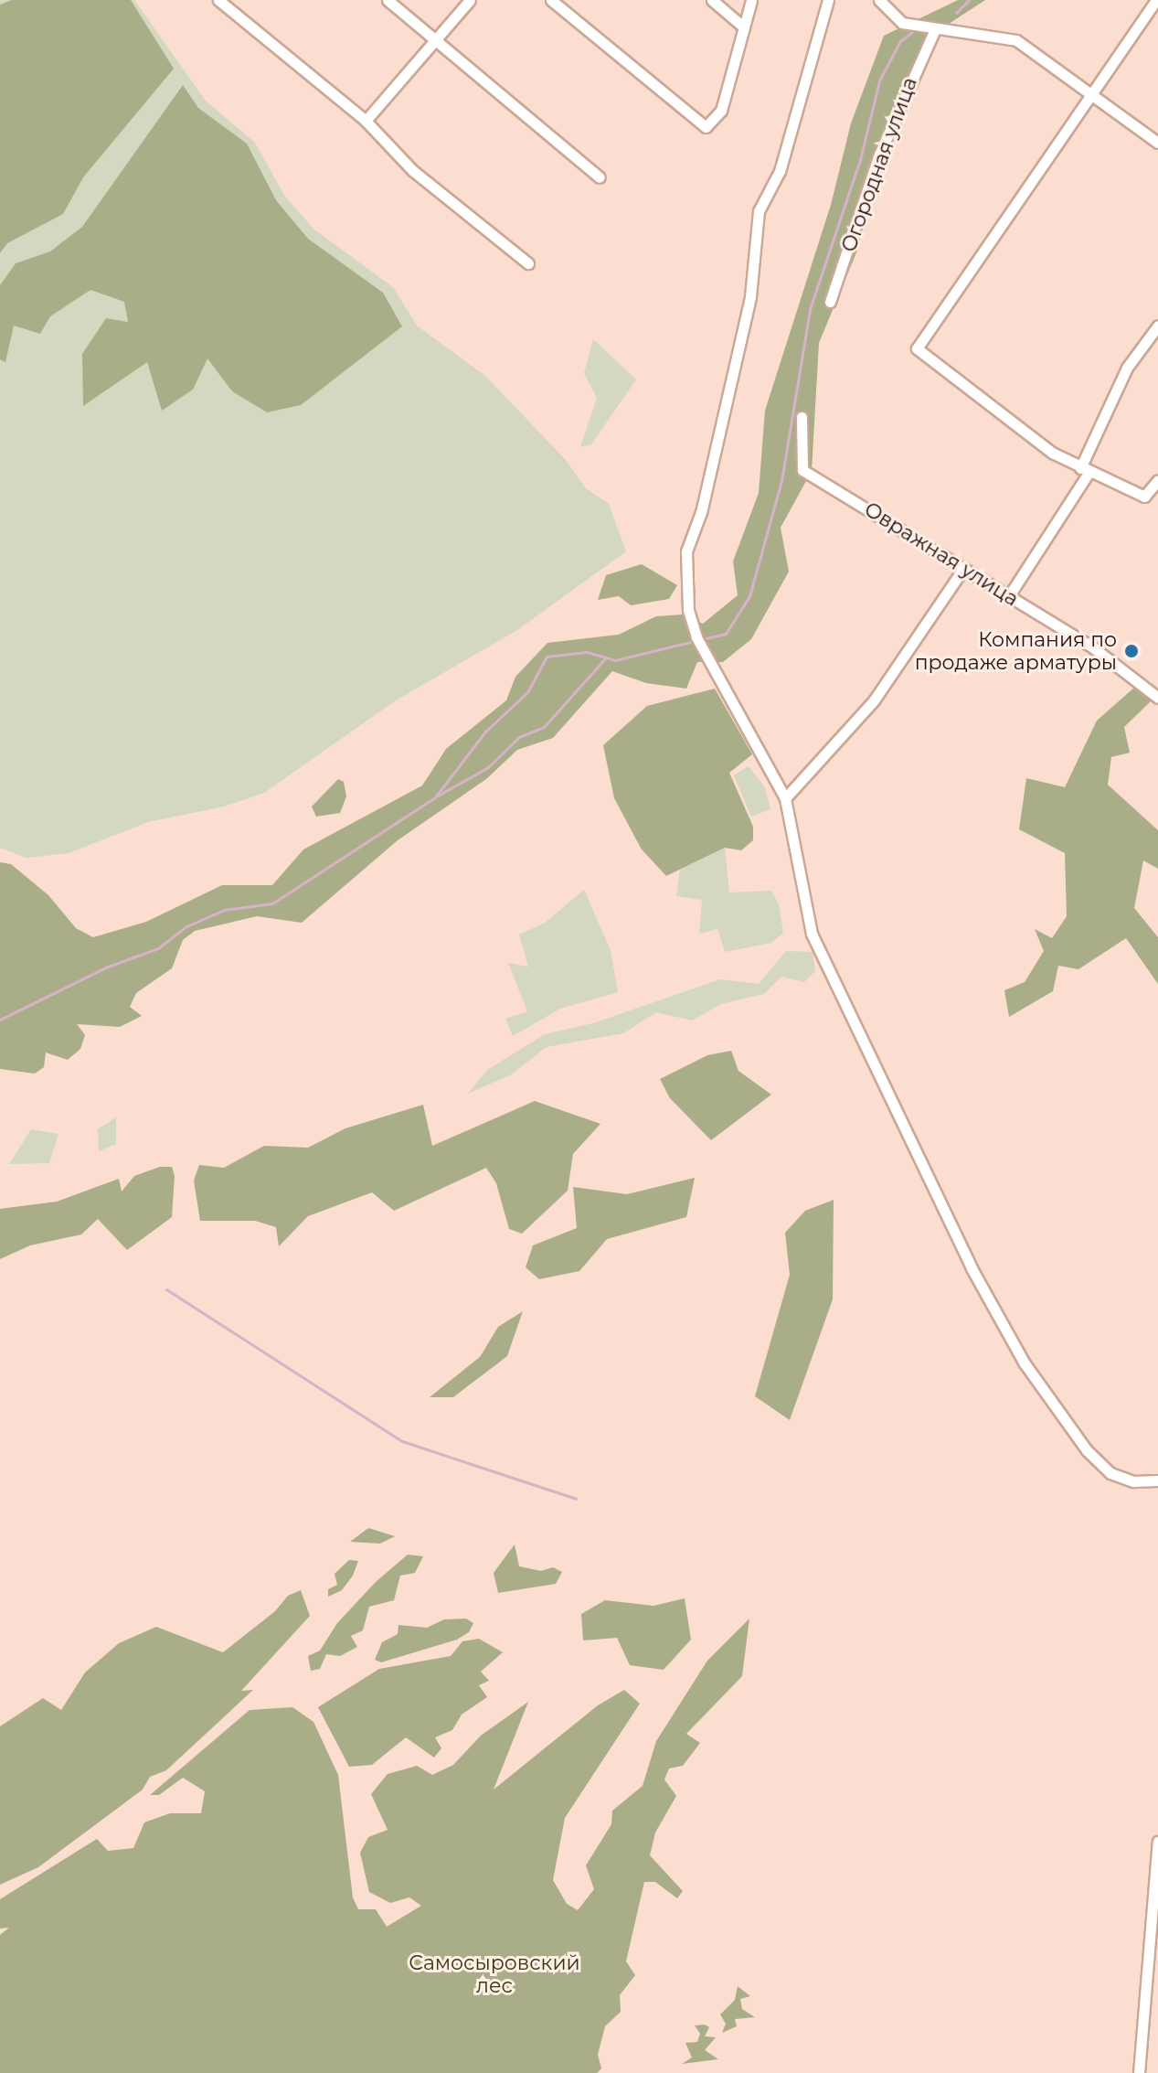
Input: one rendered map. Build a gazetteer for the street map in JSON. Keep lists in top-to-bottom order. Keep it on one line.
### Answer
{"streets":{"street":["Огородная улица","Овражная улица"]},"parks":["Самосыровский лес"],"places":["Компания по продаже арматуры"]}
